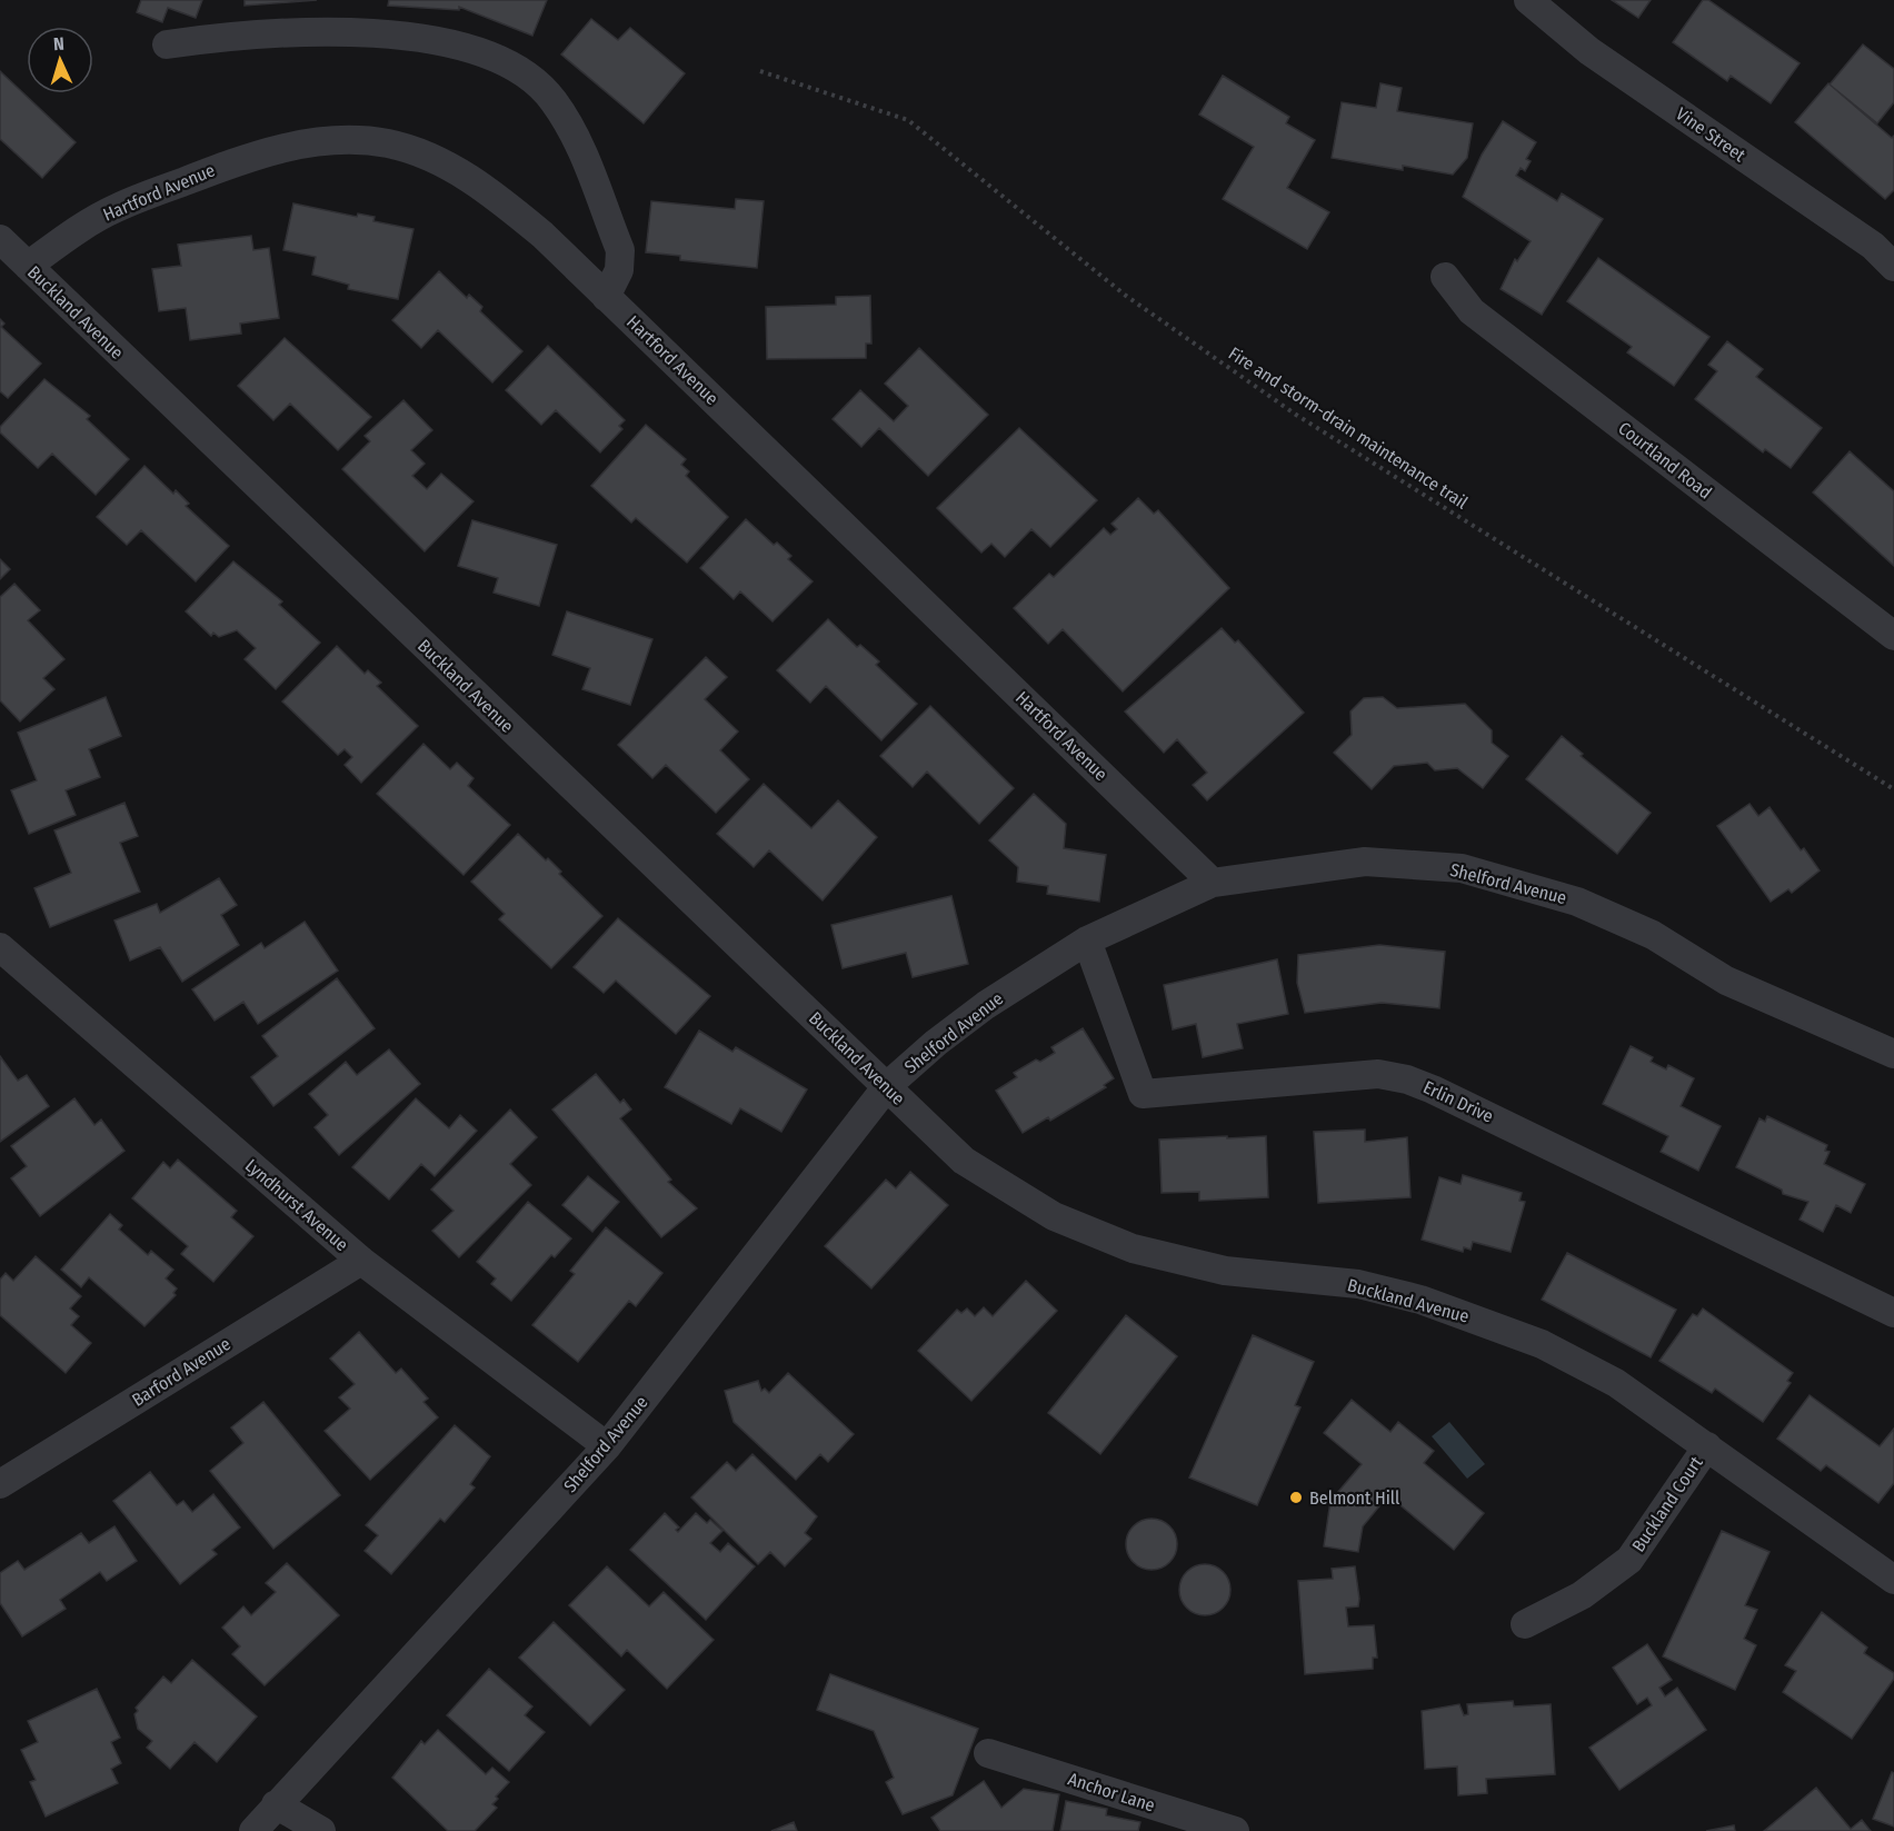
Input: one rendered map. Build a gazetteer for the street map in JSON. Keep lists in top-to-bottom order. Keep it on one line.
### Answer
{"streets":{"street":["Vine Street","Hartford Avenue","Buckland Avenue","Courtland Road","Shelford Avenue","Erlin Drive","Lyndhurst Avenue","Barford Avenue","Buckland Court","Anchor Lane"],"path":["Fire and storm-drain maintenance trail"]},"crossings":[["Hartford Avenue","Buckland Avenue"],["Hartford Avenue","Shelford Avenue"],["Buckland Avenue","Shelford Avenue"],["Buckland Avenue","Buckland Court"],["Shelford Avenue","Erlin Drive"],["Shelford Avenue","Lyndhurst Avenue"],["Lyndhurst Avenue","Barford Avenue"]],"places":["Belmont Hill"],"north":"top"}
